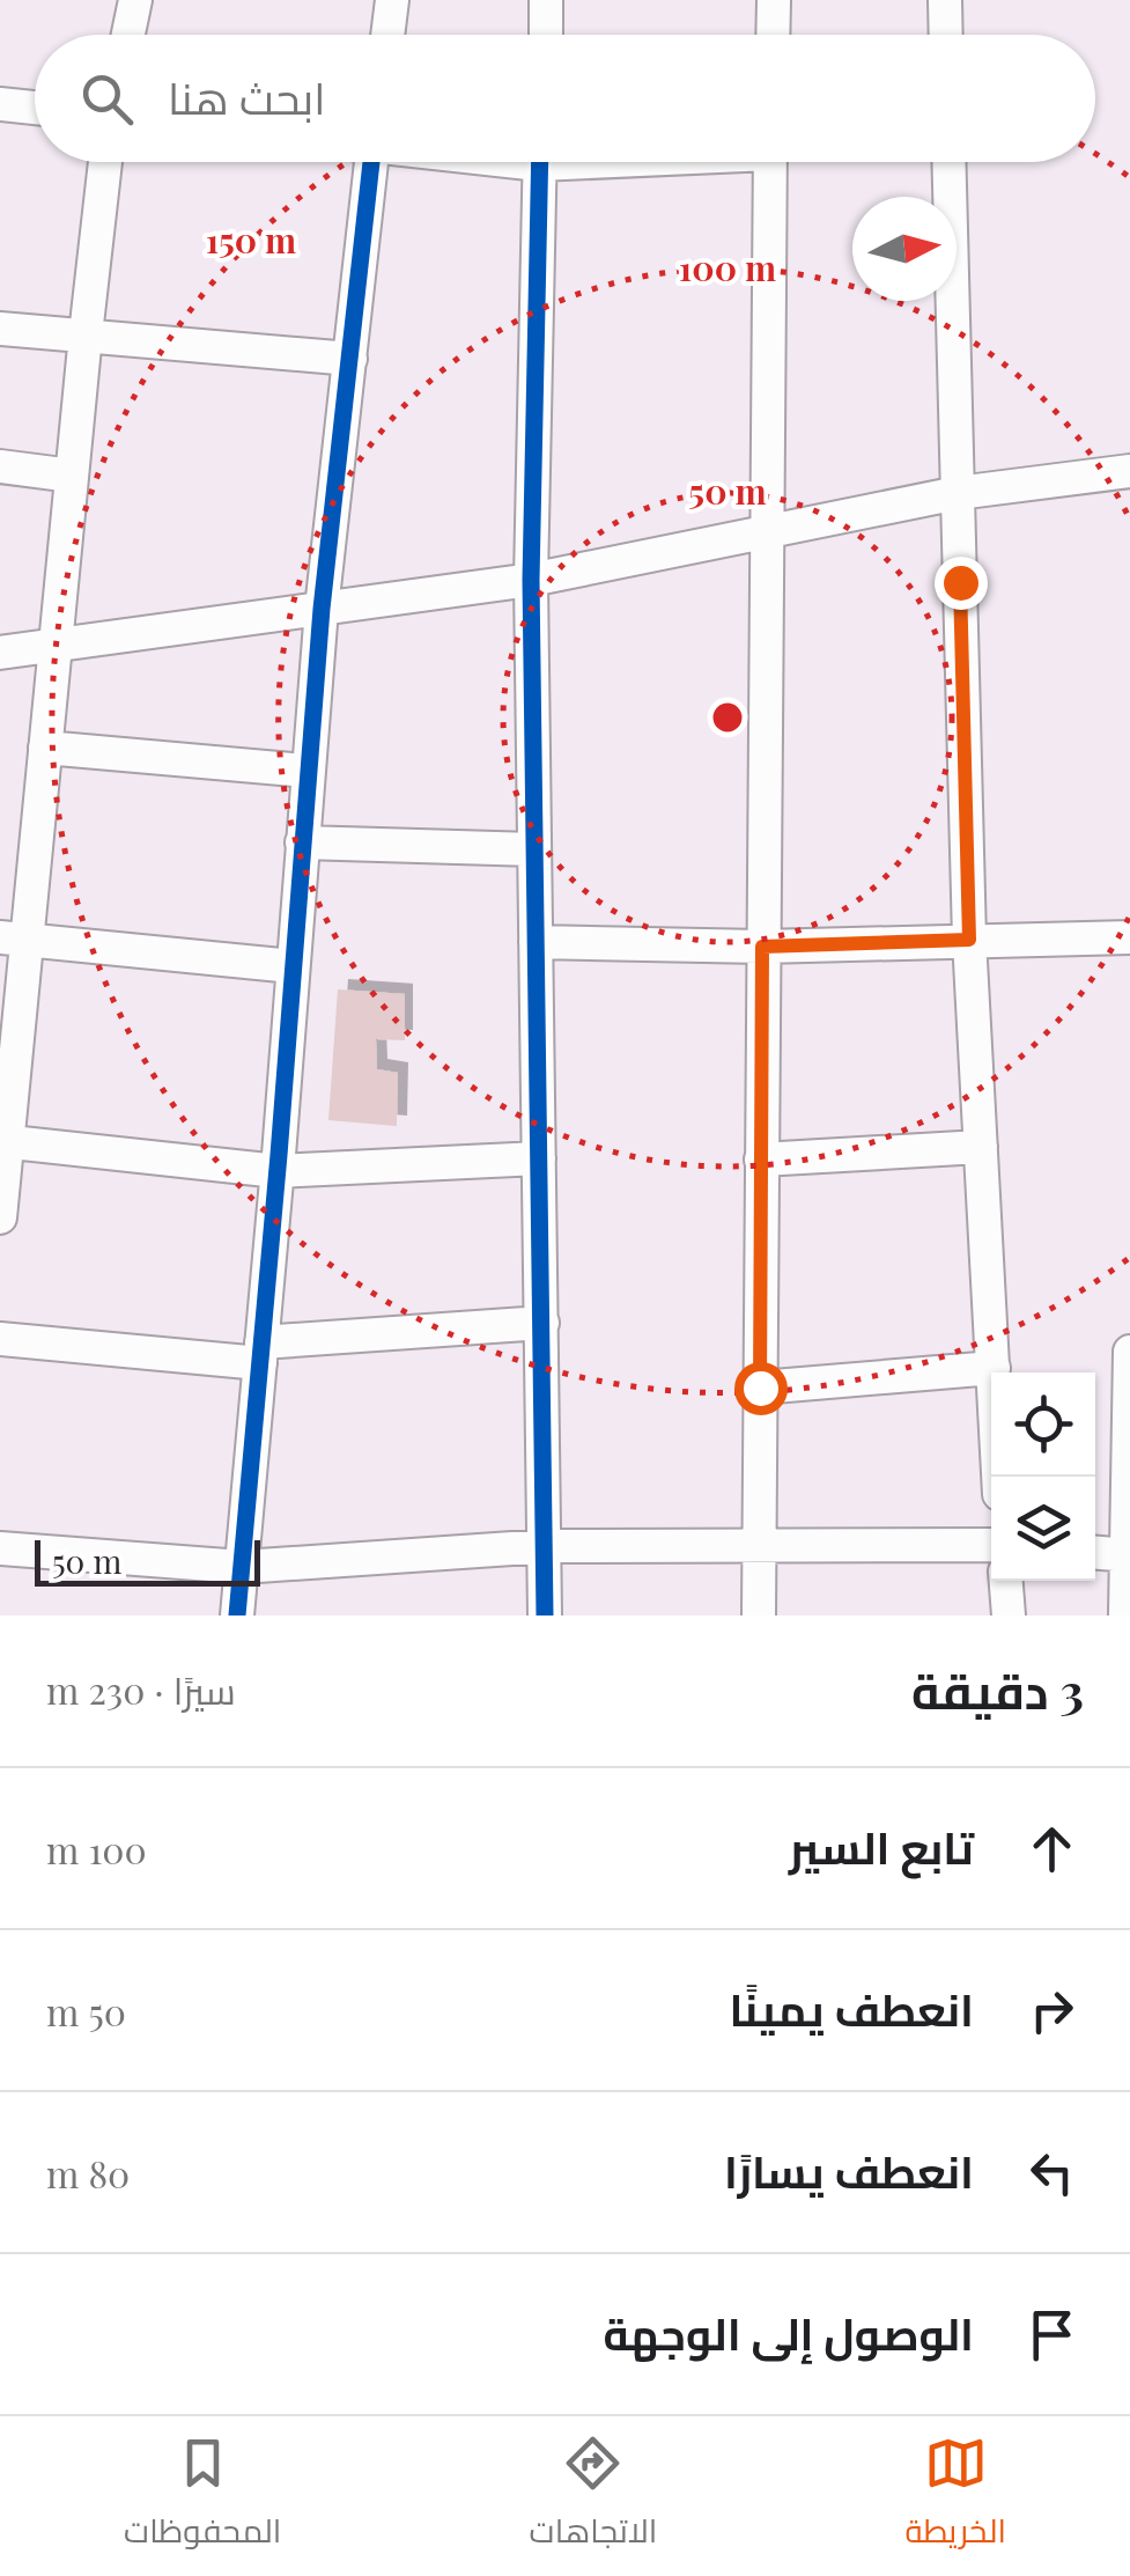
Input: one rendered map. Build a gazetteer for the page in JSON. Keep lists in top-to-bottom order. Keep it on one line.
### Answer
{"scale_bar":"50 m","north":"right","page":{"search":"ابحث هنا","scale":"50 m","heading":["3 دقيقة","سيرًا · 230 m"],"list":[["تابع السير","100 m"],["انعطف يمينًا","50 m"],["انعطف يسارًا","80 m"],"الوصول إلى الوجهة"],"nav":["الخريطة","الاتجاهات","المحفوظات"]},"rings":["150 m","100 m","50 m"]}
